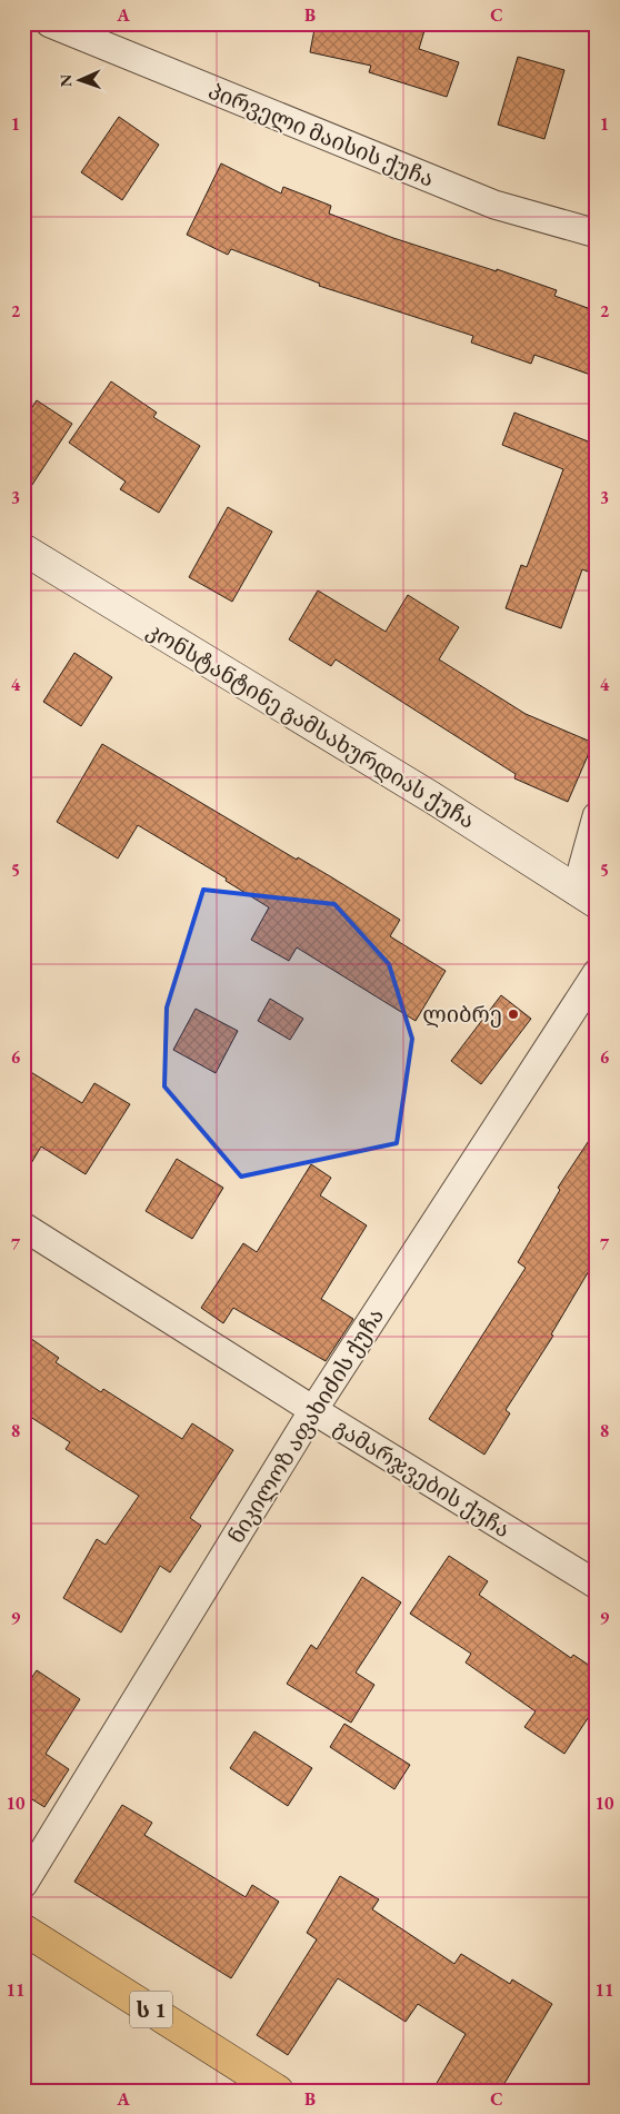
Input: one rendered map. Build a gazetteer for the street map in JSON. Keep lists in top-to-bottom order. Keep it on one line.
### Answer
{"streets":{"highway":["ს 1"],"main road":["კონსტანტინე გამსახურდიას ქუჩა"],"street":["პირველი მაისის ქუჩა","ნიკილოზ აფახიძის ქუჩა","გამარჯვების ქუჩა"]},"crossings":[["ნიკილოზ აფახიძის ქუჩა","გამარჯვების ქუჩა"]],"places":["ლიბრე"],"north":"left","grid":{"columns":["A","B","C"],"rows":["1","2","3","4","5","6","7","8","9","10","11"]}}
